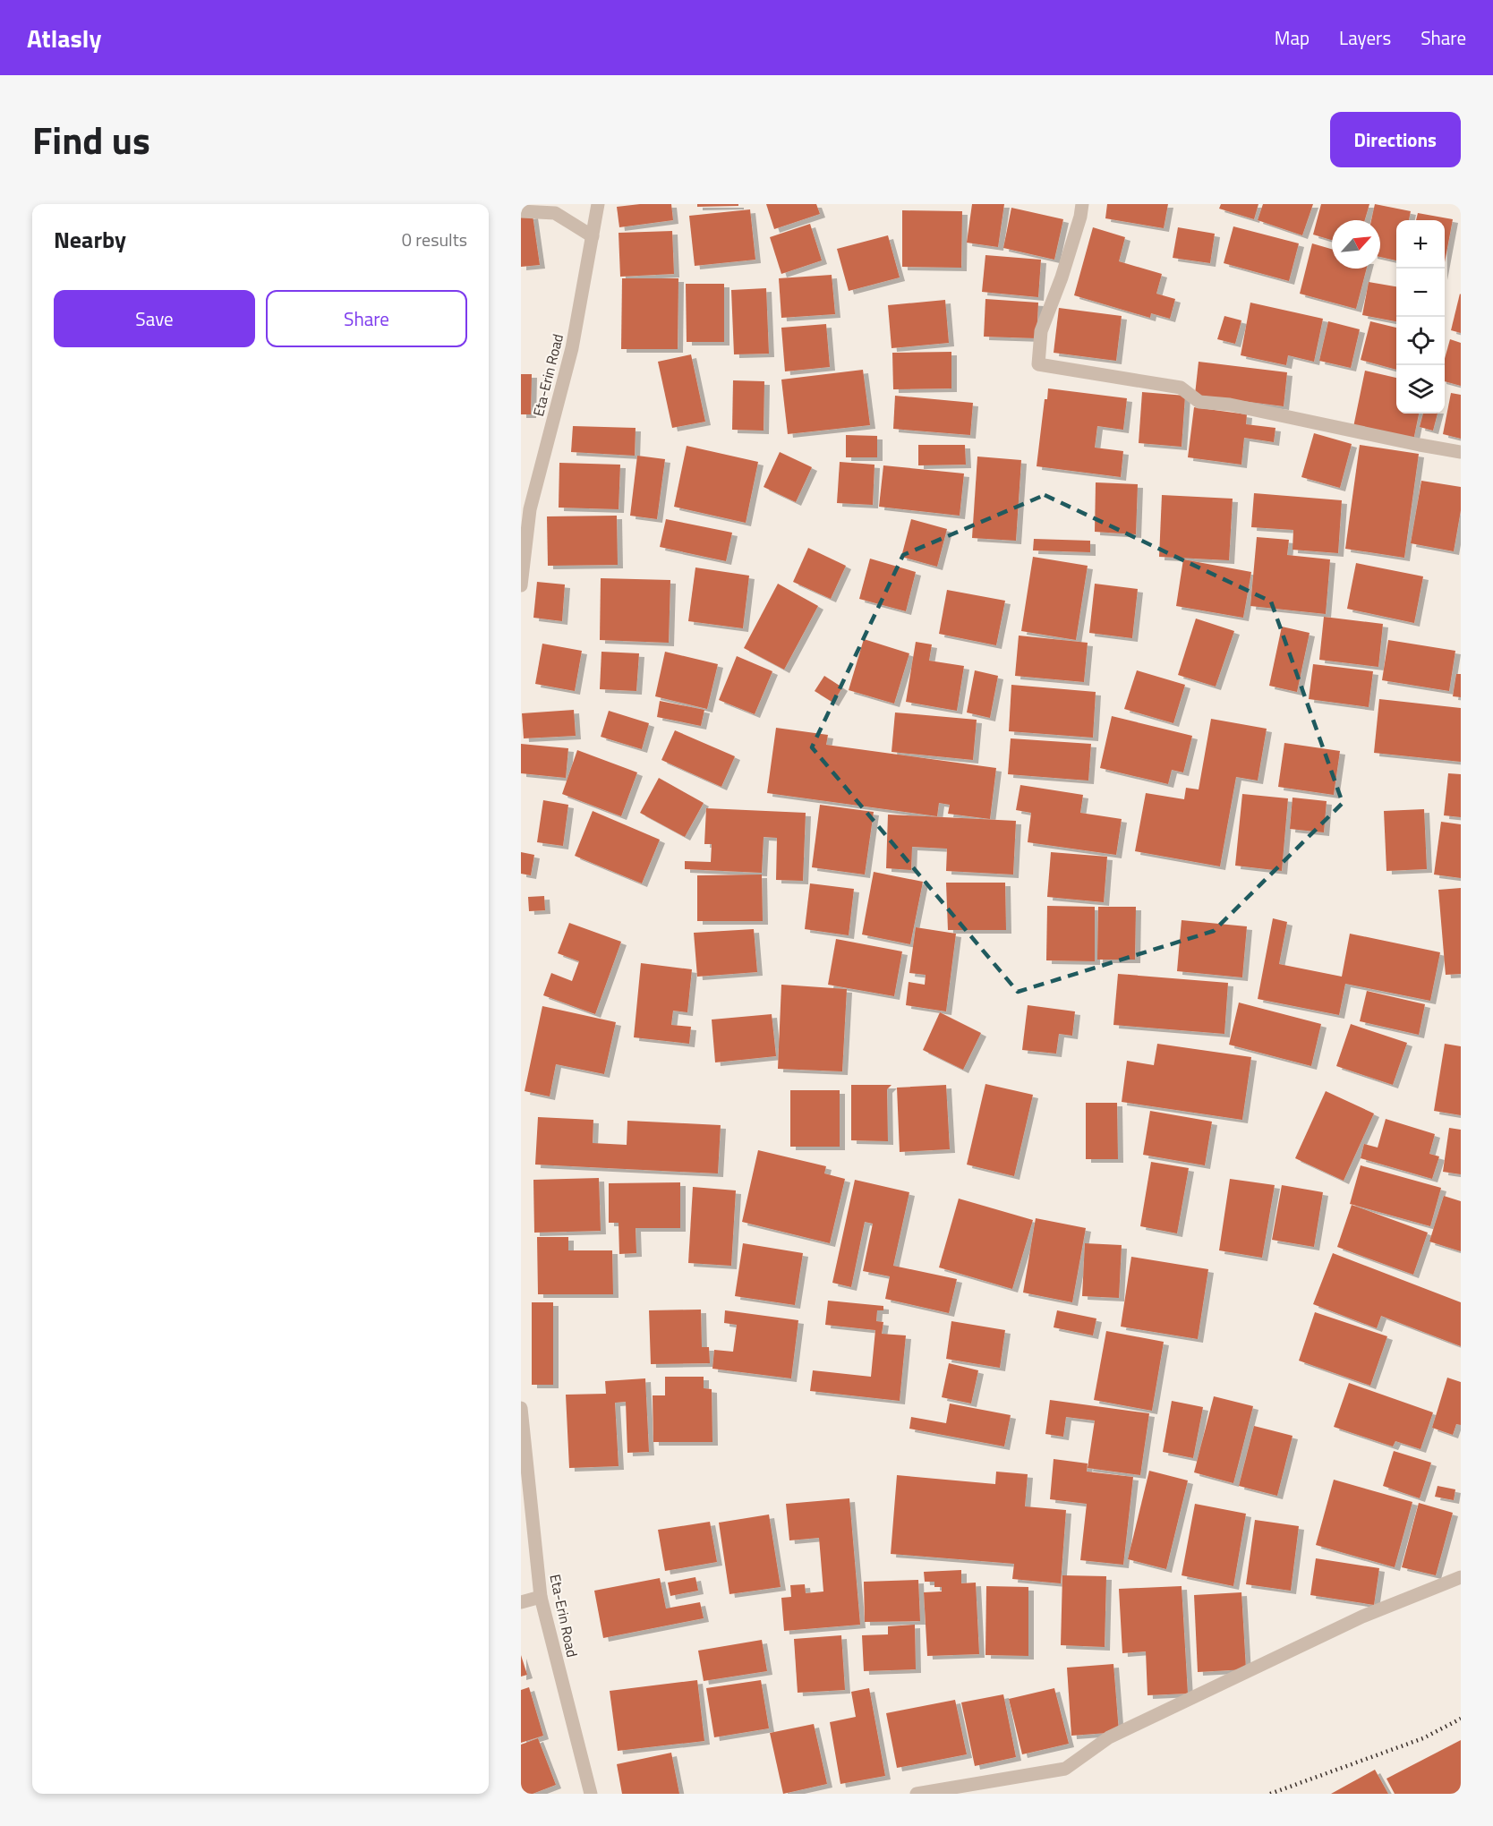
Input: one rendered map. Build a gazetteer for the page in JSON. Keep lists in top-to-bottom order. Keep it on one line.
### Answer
{"streets":{"street":["Eta-Erin Road"]},"north":"top right","page":{"header":"Atlasly","nav":["Map","Layers","Share"],"title":"Find us","buttons":["Directions",["Save","Share"]],"heading":["Nearby","0 results"],"map_buttons":["+","−"]}}
